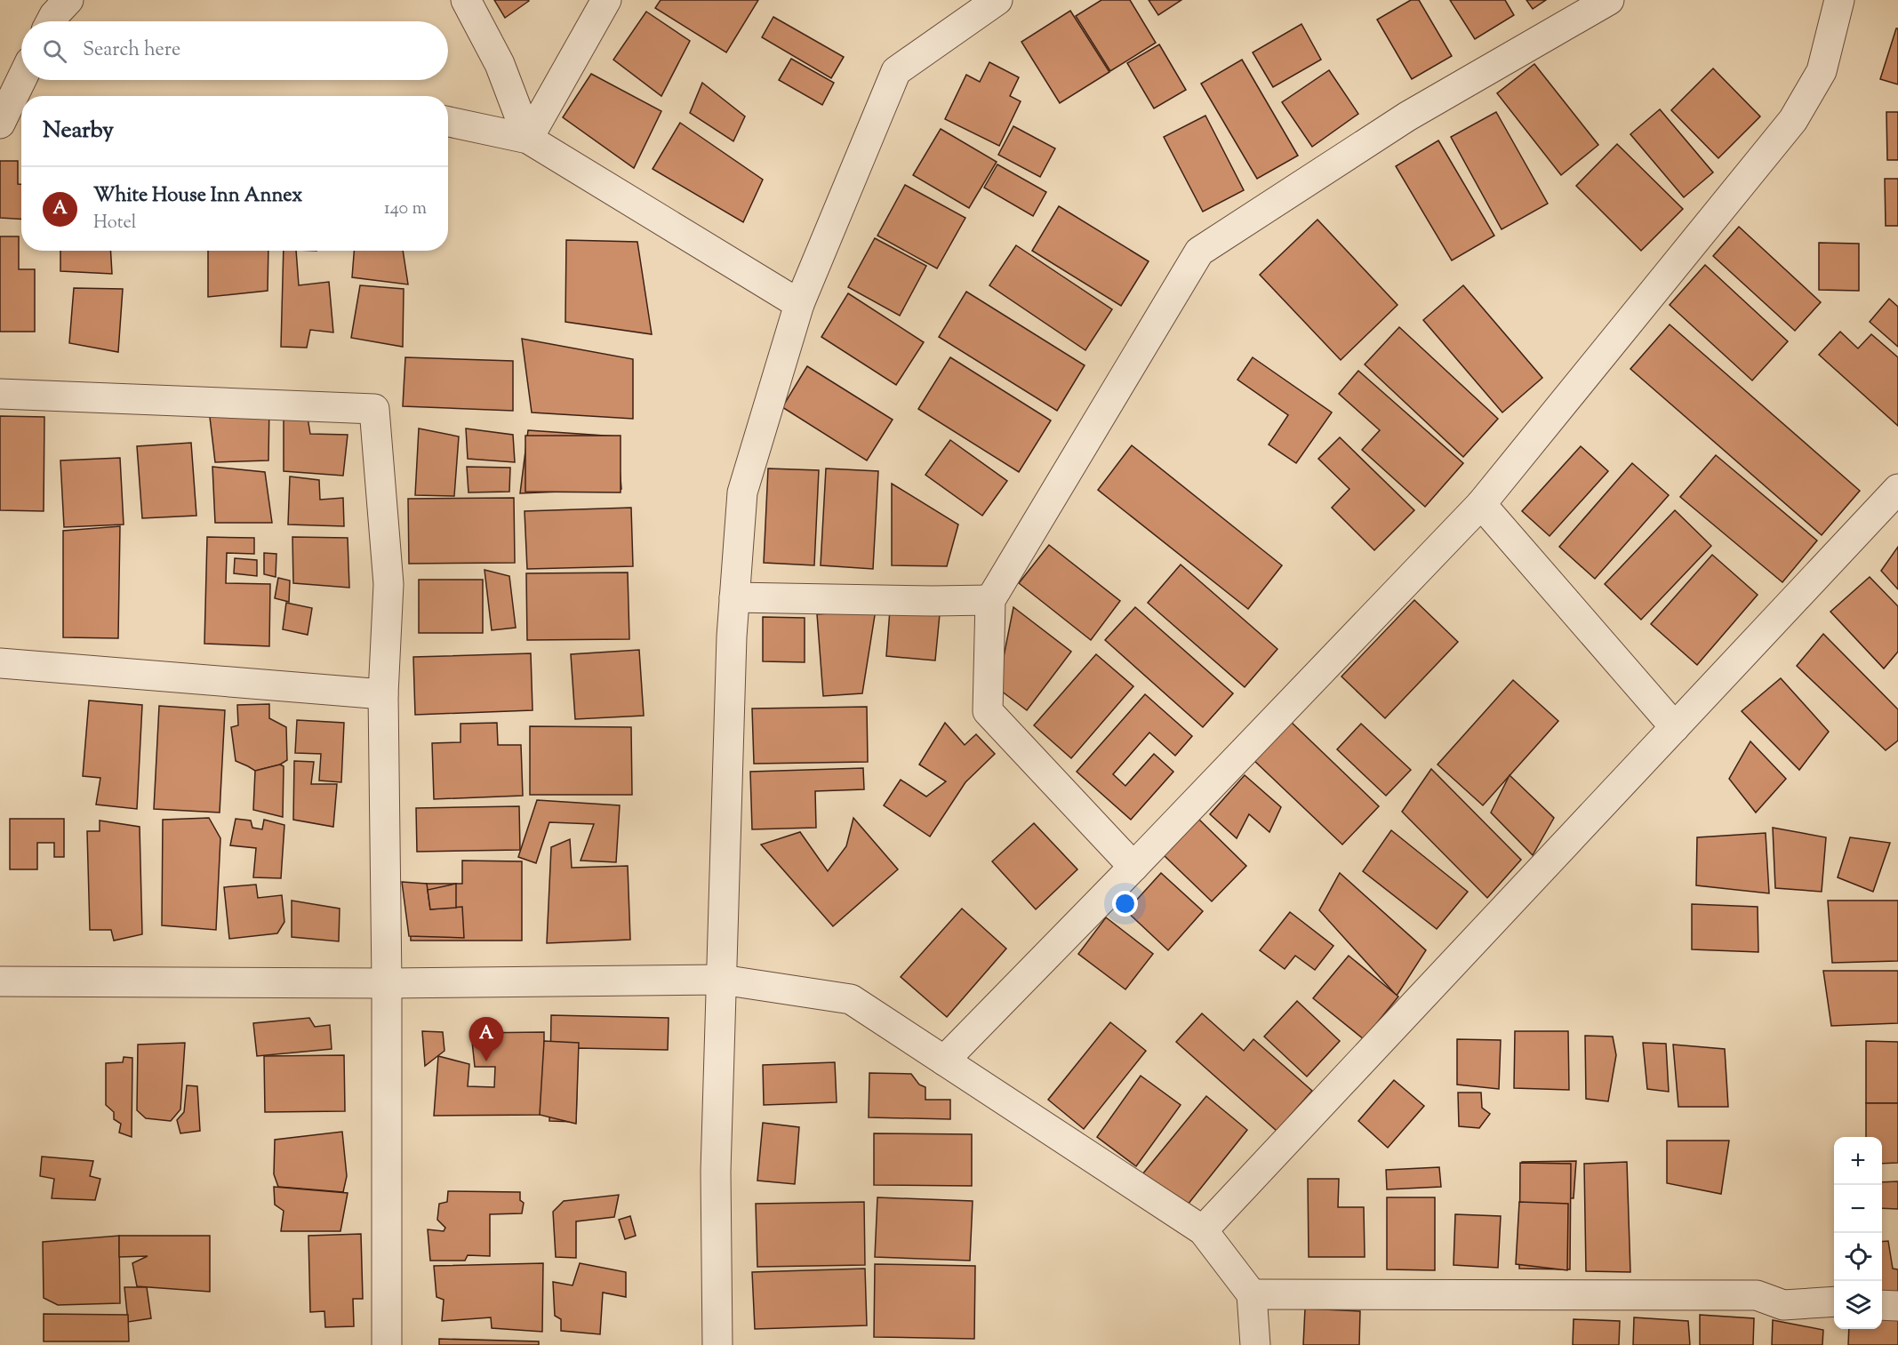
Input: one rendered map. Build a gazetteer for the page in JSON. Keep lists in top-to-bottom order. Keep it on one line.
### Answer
{"page":{"search":"Search here","heading":"Nearby","list":[{"mark":"A","name":"White House Inn Annex","note":"Hotel","value":"140 m"}],"pins":"A","map_buttons":["+","−"]}}
